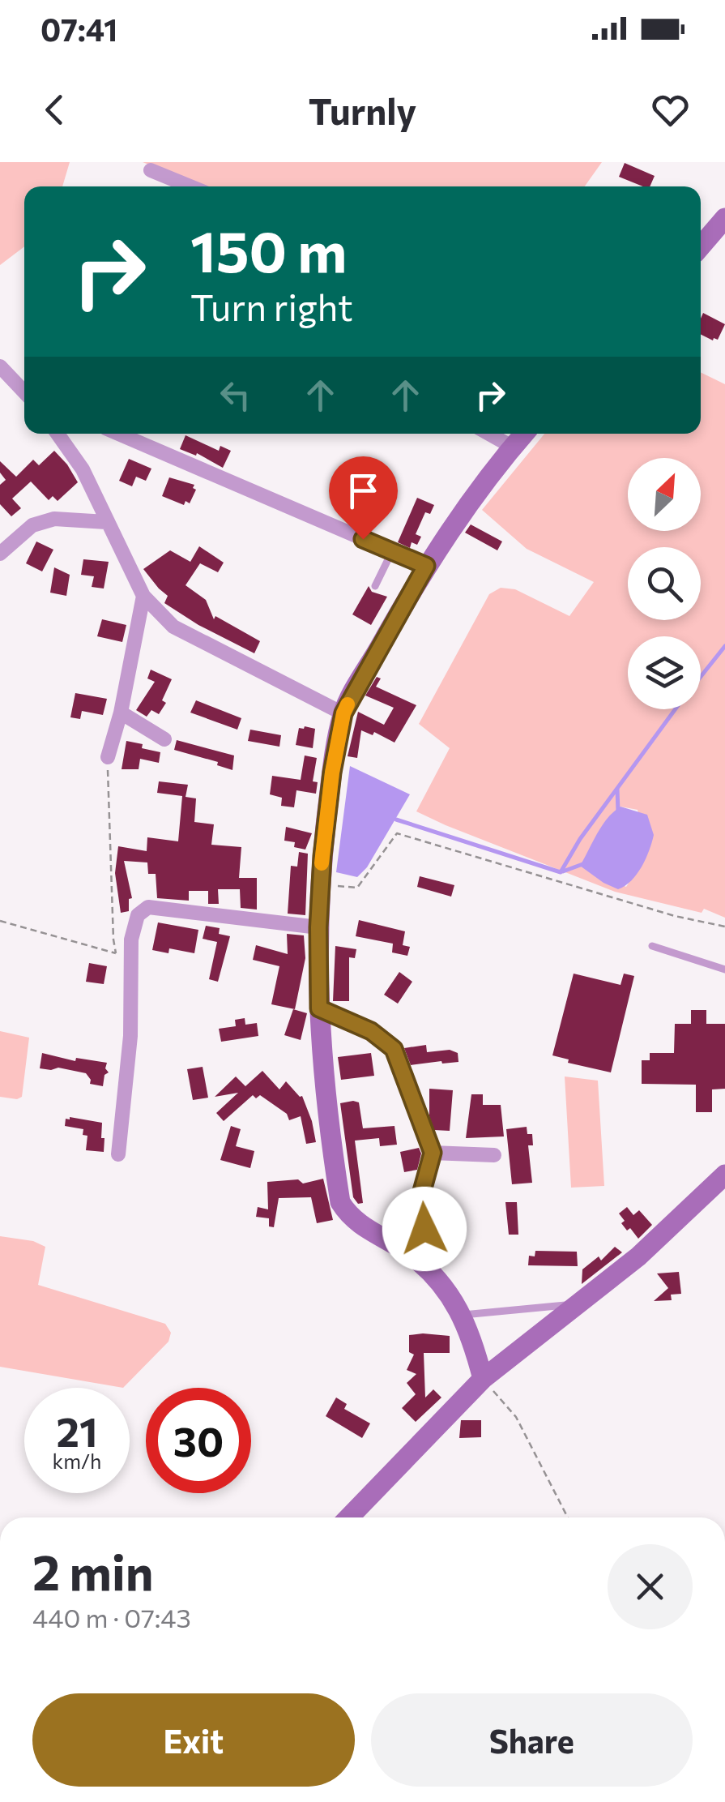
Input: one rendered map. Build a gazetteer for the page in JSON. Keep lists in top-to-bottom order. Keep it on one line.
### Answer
{"north":"top right","page":{"status":"07:41","header":"Turnly","turn":["150 m","Turn right"],"speed":"21 km/h","limit":"30","heading":["2 min","440 m · 07:43"],"buttons":["Exit","Share"]}}
